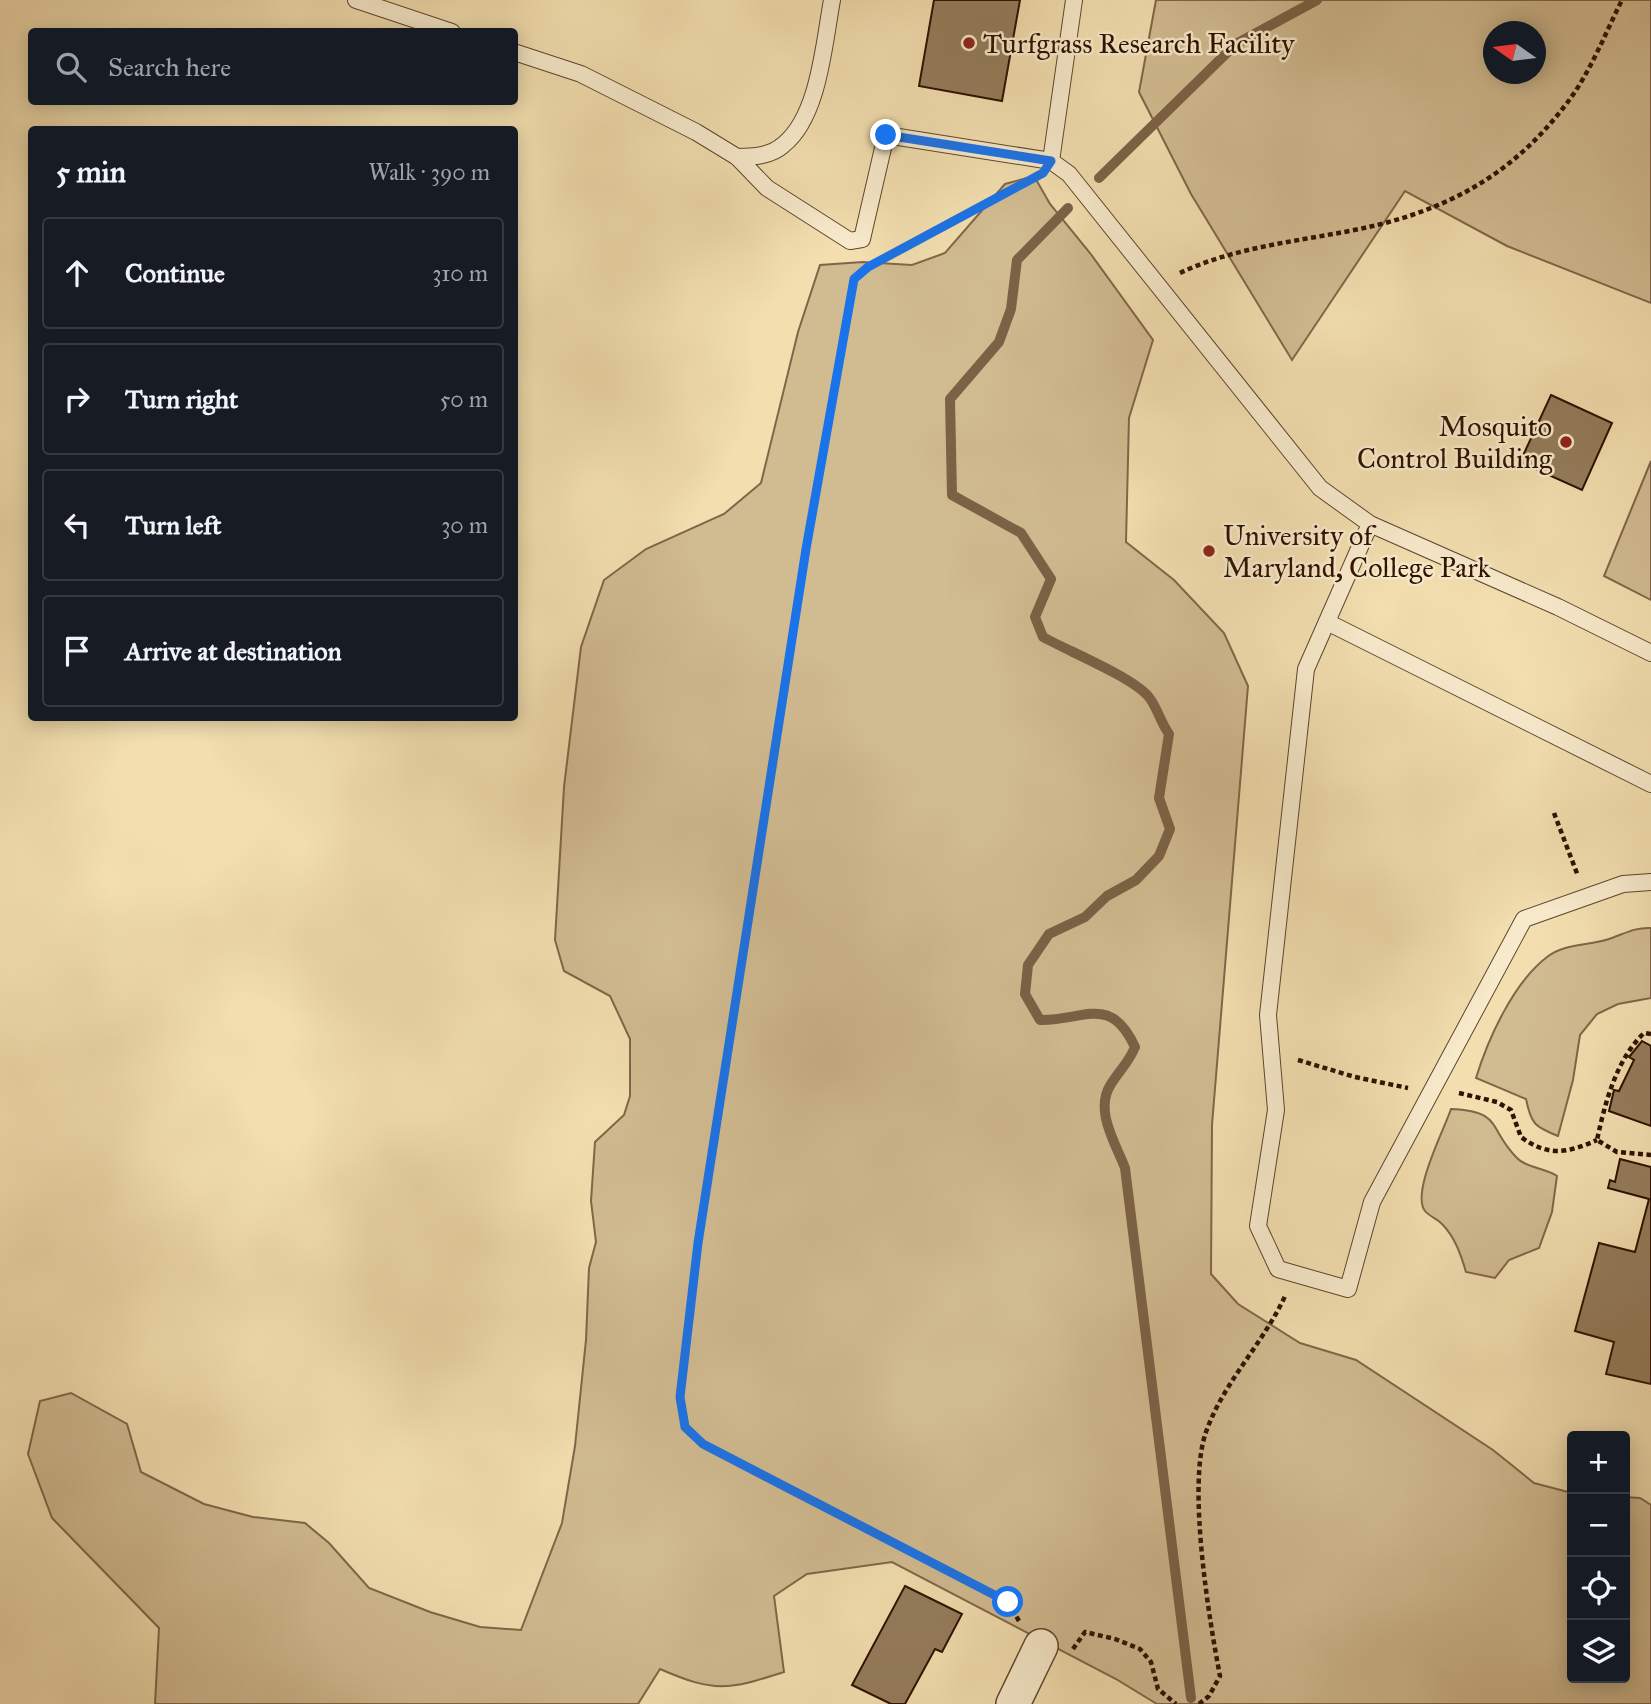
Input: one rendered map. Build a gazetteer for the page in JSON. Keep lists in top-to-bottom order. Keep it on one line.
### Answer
{"places":["Turfgrass Research Facility","Mosquito Control Building","University of Maryland, College Park"],"north":"left","page":{"search":"Search here","heading":["5 min","Walk · 390 m"],"list":[["Continue","310 m"],["Turn right","50 m"],["Turn left","30 m"],"Arrive at destination"],"map_buttons":["+","−"]}}
